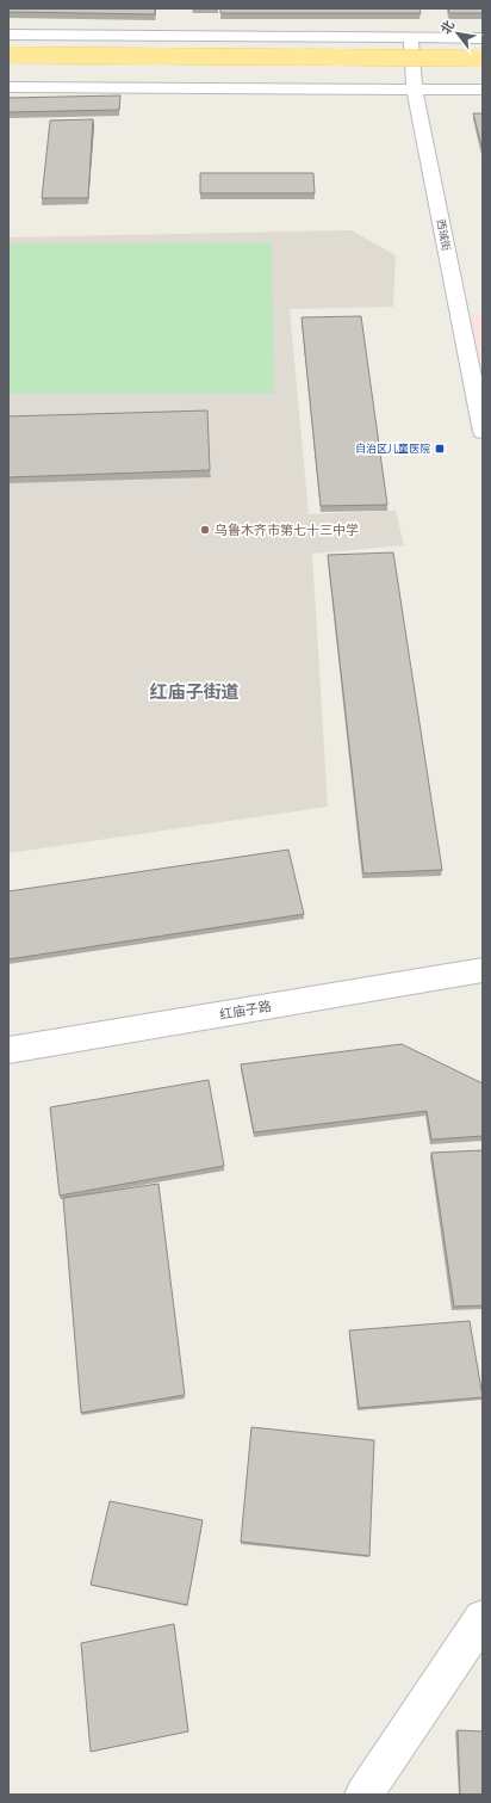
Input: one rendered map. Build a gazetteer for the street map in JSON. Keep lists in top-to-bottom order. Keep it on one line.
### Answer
{"streets":{"main road":["西珹街","红庙子路"]},"districts":["红庙子街道"],"places":{"transit":["自治区儿童医院"],"other":["乌鲁木齐市第七十三中学"]},"north":"top left"}
